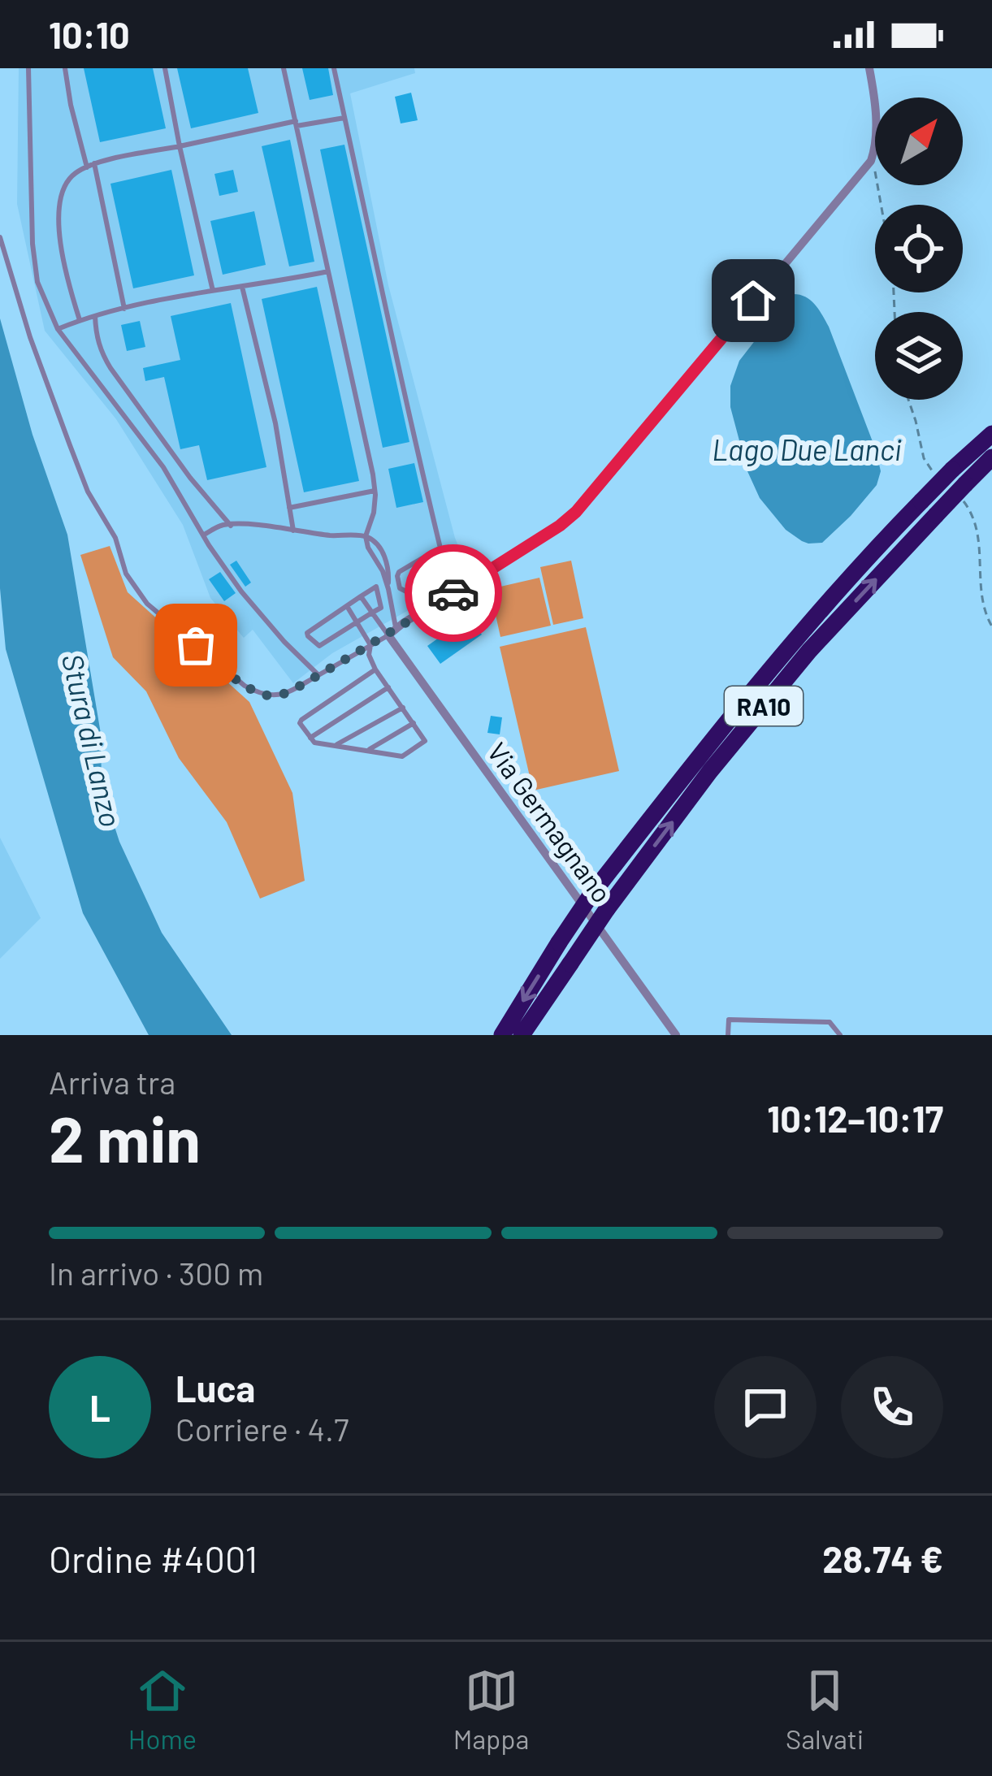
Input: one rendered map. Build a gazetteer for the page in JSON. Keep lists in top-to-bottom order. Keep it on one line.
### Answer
{"streets":{"highway":["RA10"],"street":["Via Germagnano"]},"water":["Lago Due Lanci","Stura di Lanzo"],"north":"top right","page":{"status":"10:10","heading":["2 min","Arriva tra","10:12–10:17"],"panel":["Luca","Corriere · 4.7","Ordine #4001","28.74 €"],"bar":"In arrivo · 300 m","round":"L","tabs":["Home","Mappa","Salvati"]}}
